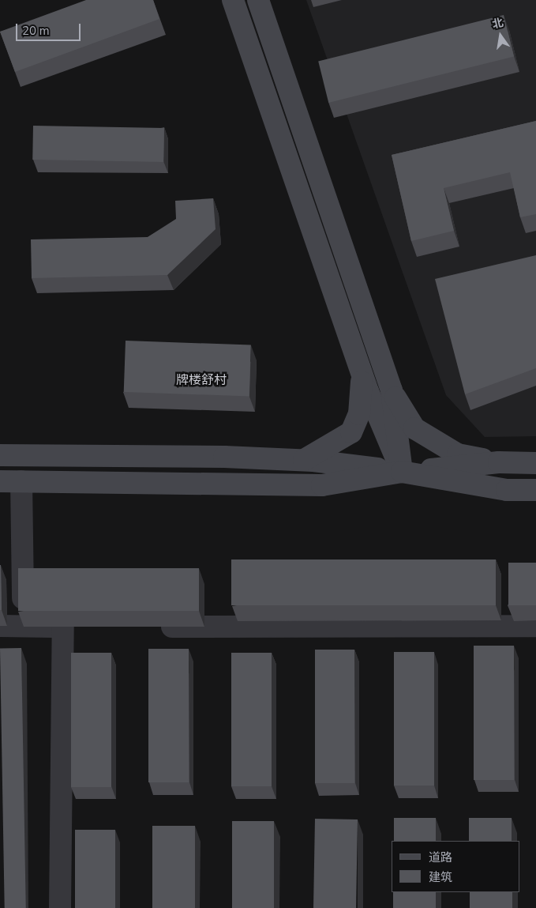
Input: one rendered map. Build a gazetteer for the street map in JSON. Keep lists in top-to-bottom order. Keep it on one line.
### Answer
{"districts":["牌楼舒村"],"legend":["道路","建筑"],"scale_bar":"20 m","north":"top"}
